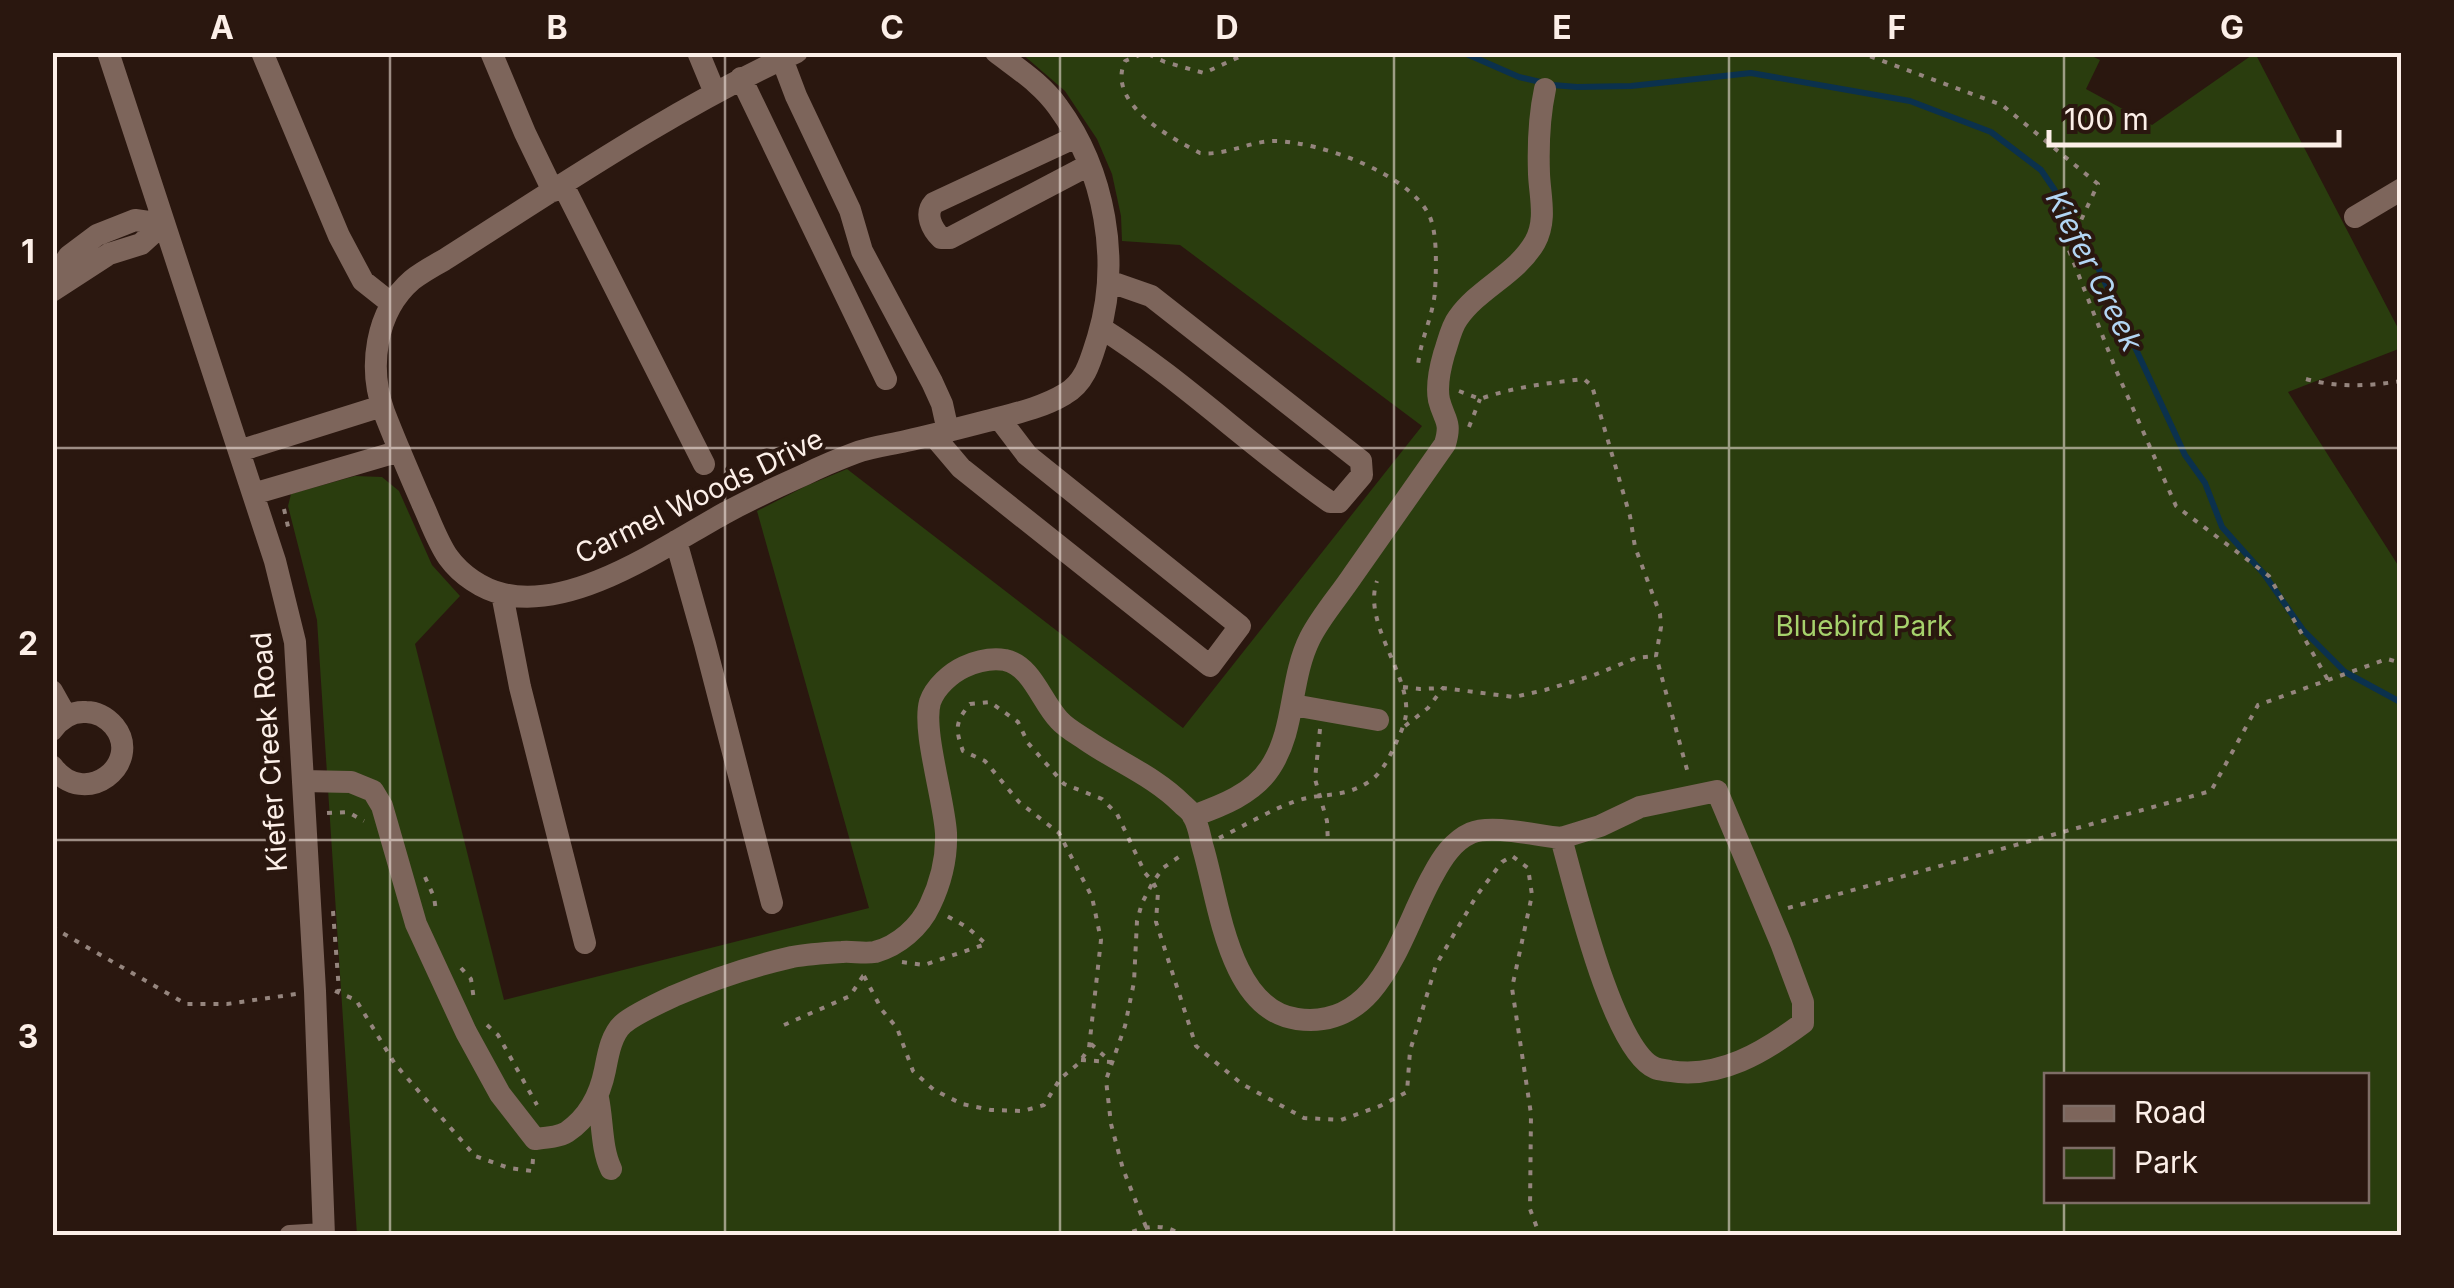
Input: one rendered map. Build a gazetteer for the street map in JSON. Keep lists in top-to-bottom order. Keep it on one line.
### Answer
{"streets":{"street":["Carmel Woods Drive","Kiefer Creek Road"]},"water":["Kiefer Creek"],"parks":["Bluebird Park"],"legend":["Road","Park"],"scale_bar":"100 m","grid":{"columns":["A","B","C","D","E","F","G"],"rows":["1","2","3"]}}
